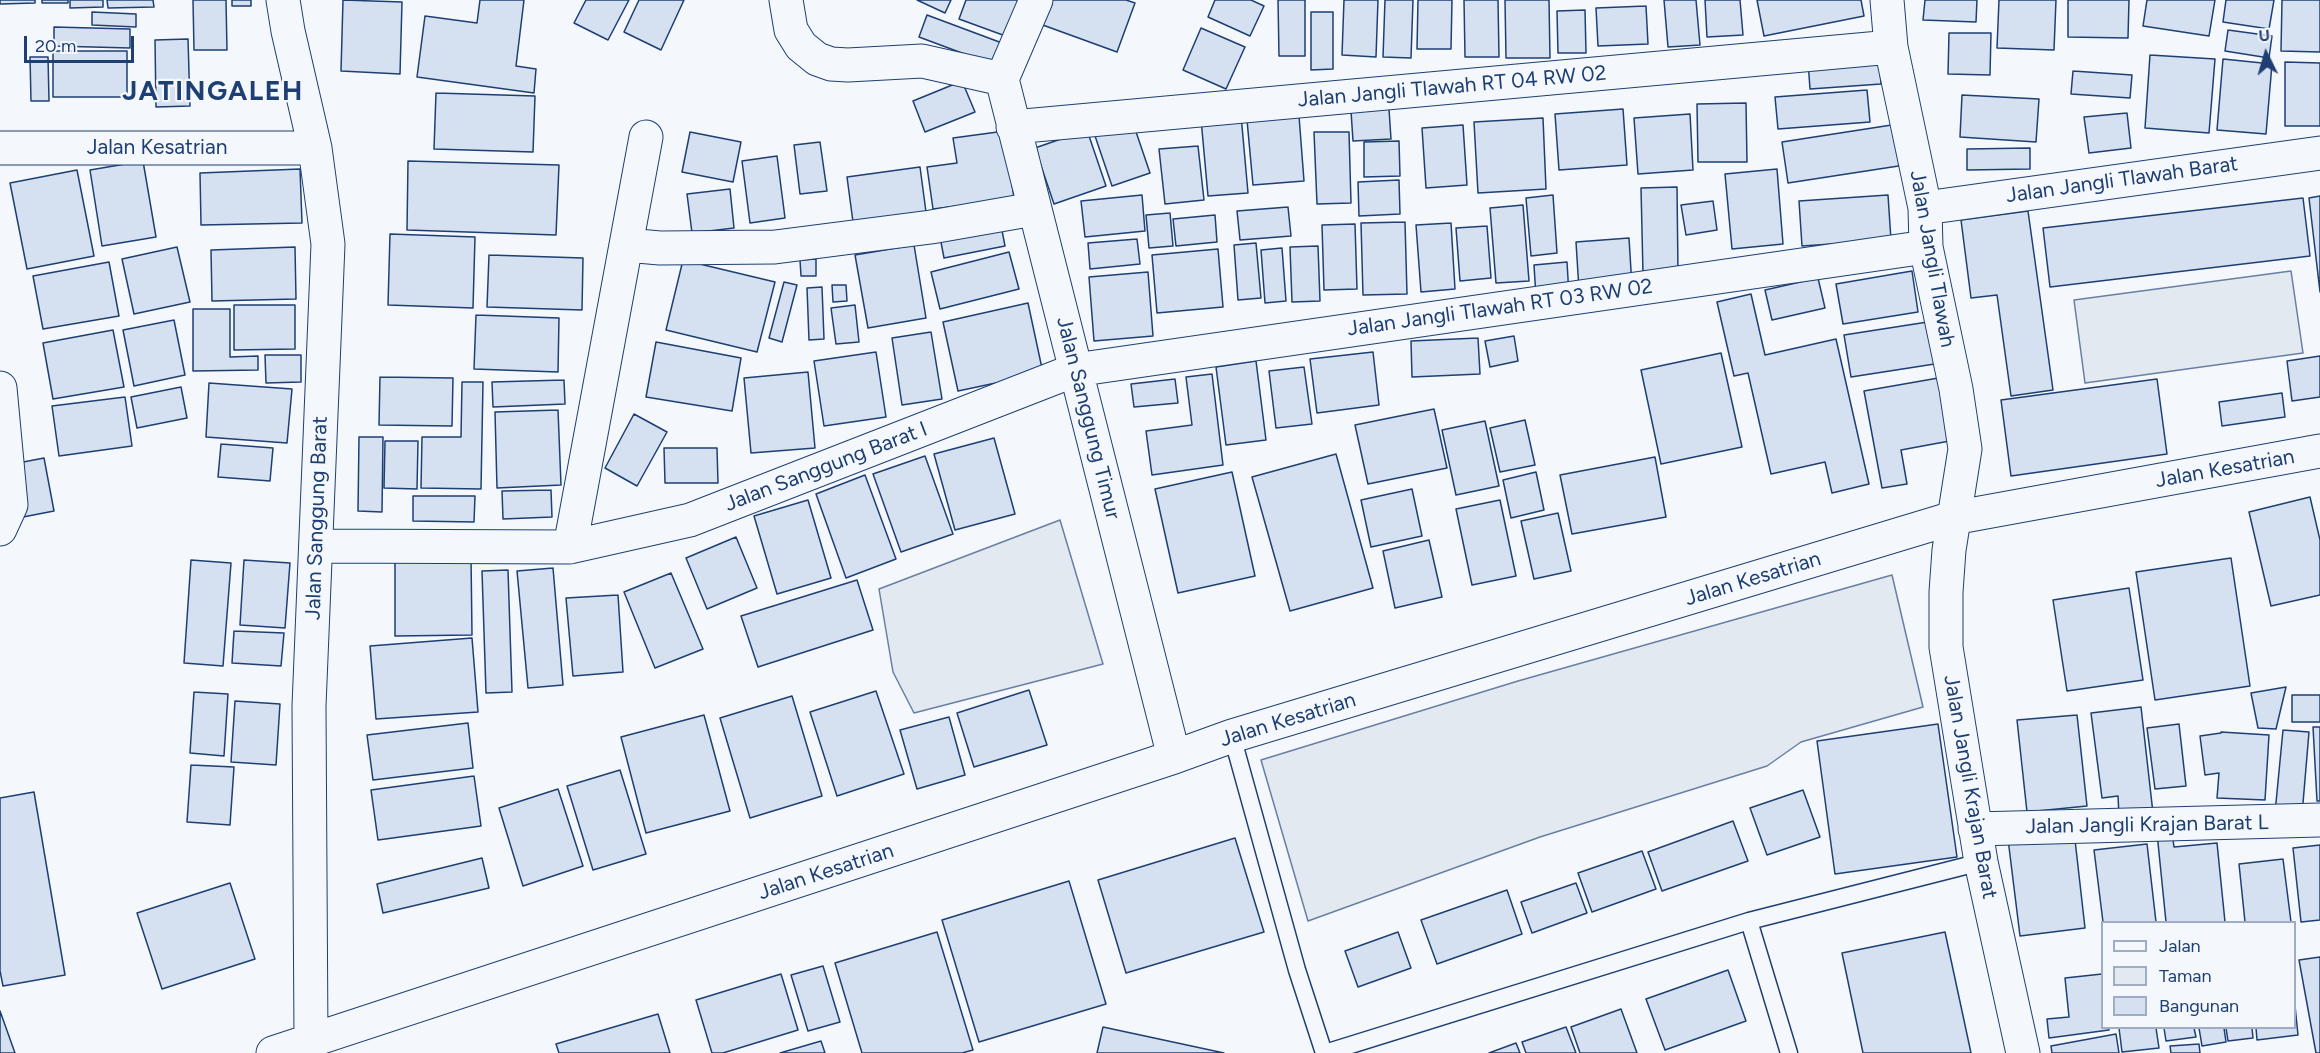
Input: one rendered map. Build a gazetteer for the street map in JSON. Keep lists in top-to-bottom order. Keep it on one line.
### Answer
{"streets":{"street":["Jalan Jangli Tlawah RT 04 RW 02","Jalan Kesatrian","Jalan Jangli Tlawah Barat","Jalan Jangli Tlawah","Jalan Jangli Tlawah RT 03 RW 02","Jalan Sanggung Timur","Jalan Sanggung Barat I","Jalan Sanggung Barat","Jalan Jangli Krajan Barat","Jalan Jangli Krajan Barat L"]},"crossings":[["Jalan Jangli Tlawah RT 04 RW 02","Jalan Jangli Tlawah"],["Jalan Jangli Tlawah RT 04 RW 02","Jalan Sanggung Timur"],["Jalan Kesatrian","Jalan Jangli Tlawah"],["Jalan Kesatrian","Jalan Sanggung Timur"],["Jalan Kesatrian","Jalan Sanggung Barat"],["Jalan Kesatrian","Jalan Jangli Krajan Barat"],["Jalan Jangli Tlawah Barat","Jalan Jangli Tlawah"],["Jalan Jangli Tlawah","Jalan Jangli Tlawah RT 03 RW 02"],["Jalan Jangli Tlawah","Jalan Jangli Krajan Barat"],["Jalan Jangli Tlawah RT 03 RW 02","Jalan Sanggung Timur"],["Jalan Jangli Tlawah RT 03 RW 02","Jalan Sanggung Barat I"],["Jalan Sanggung Timur","Jalan Sanggung Barat I"],["Jalan Sanggung Barat I","Jalan Sanggung Barat"],["Jalan Jangli Krajan Barat","Jalan Jangli Krajan Barat L"]],"districts":["JATINGALEH"],"legend":["Jalan","Taman","Bangunan"],"scale_bar":"20 m","north":"top"}
